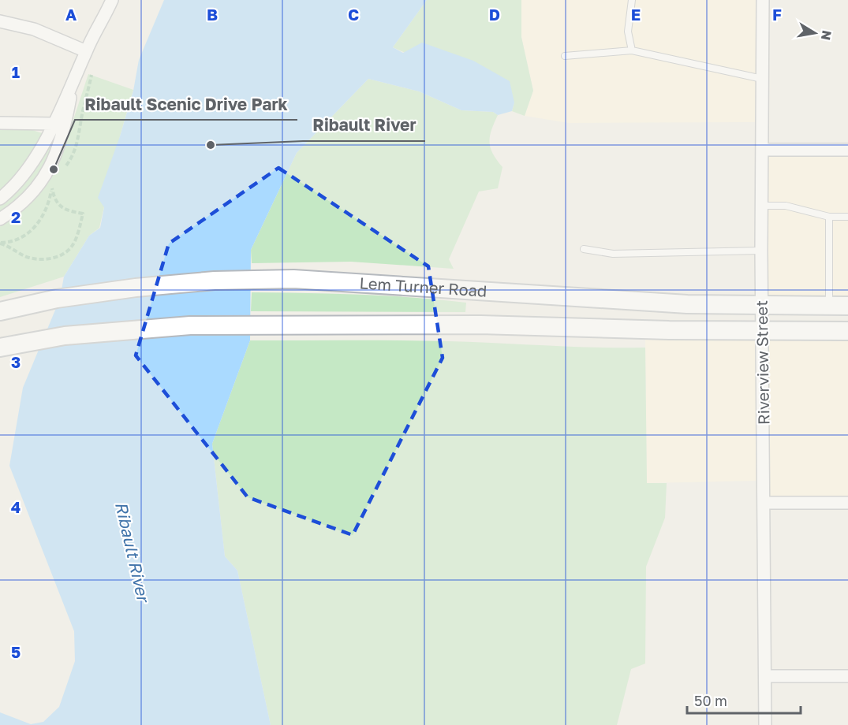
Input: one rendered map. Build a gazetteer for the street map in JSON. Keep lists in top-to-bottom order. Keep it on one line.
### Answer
{"streets":{"main road":["Lem Turner Road"],"street":["Riverview Street"]},"crossings":[["Lem Turner Road","Riverview Street"]],"water":["Ribault River"],"places":["Ribault River","Ribault Scenic Drive Park"],"scale_bar":"50 m","north":"right","grid":{"columns":["A","B","C","D","E","F"],"rows":["1","2","3","4","5"]}}
